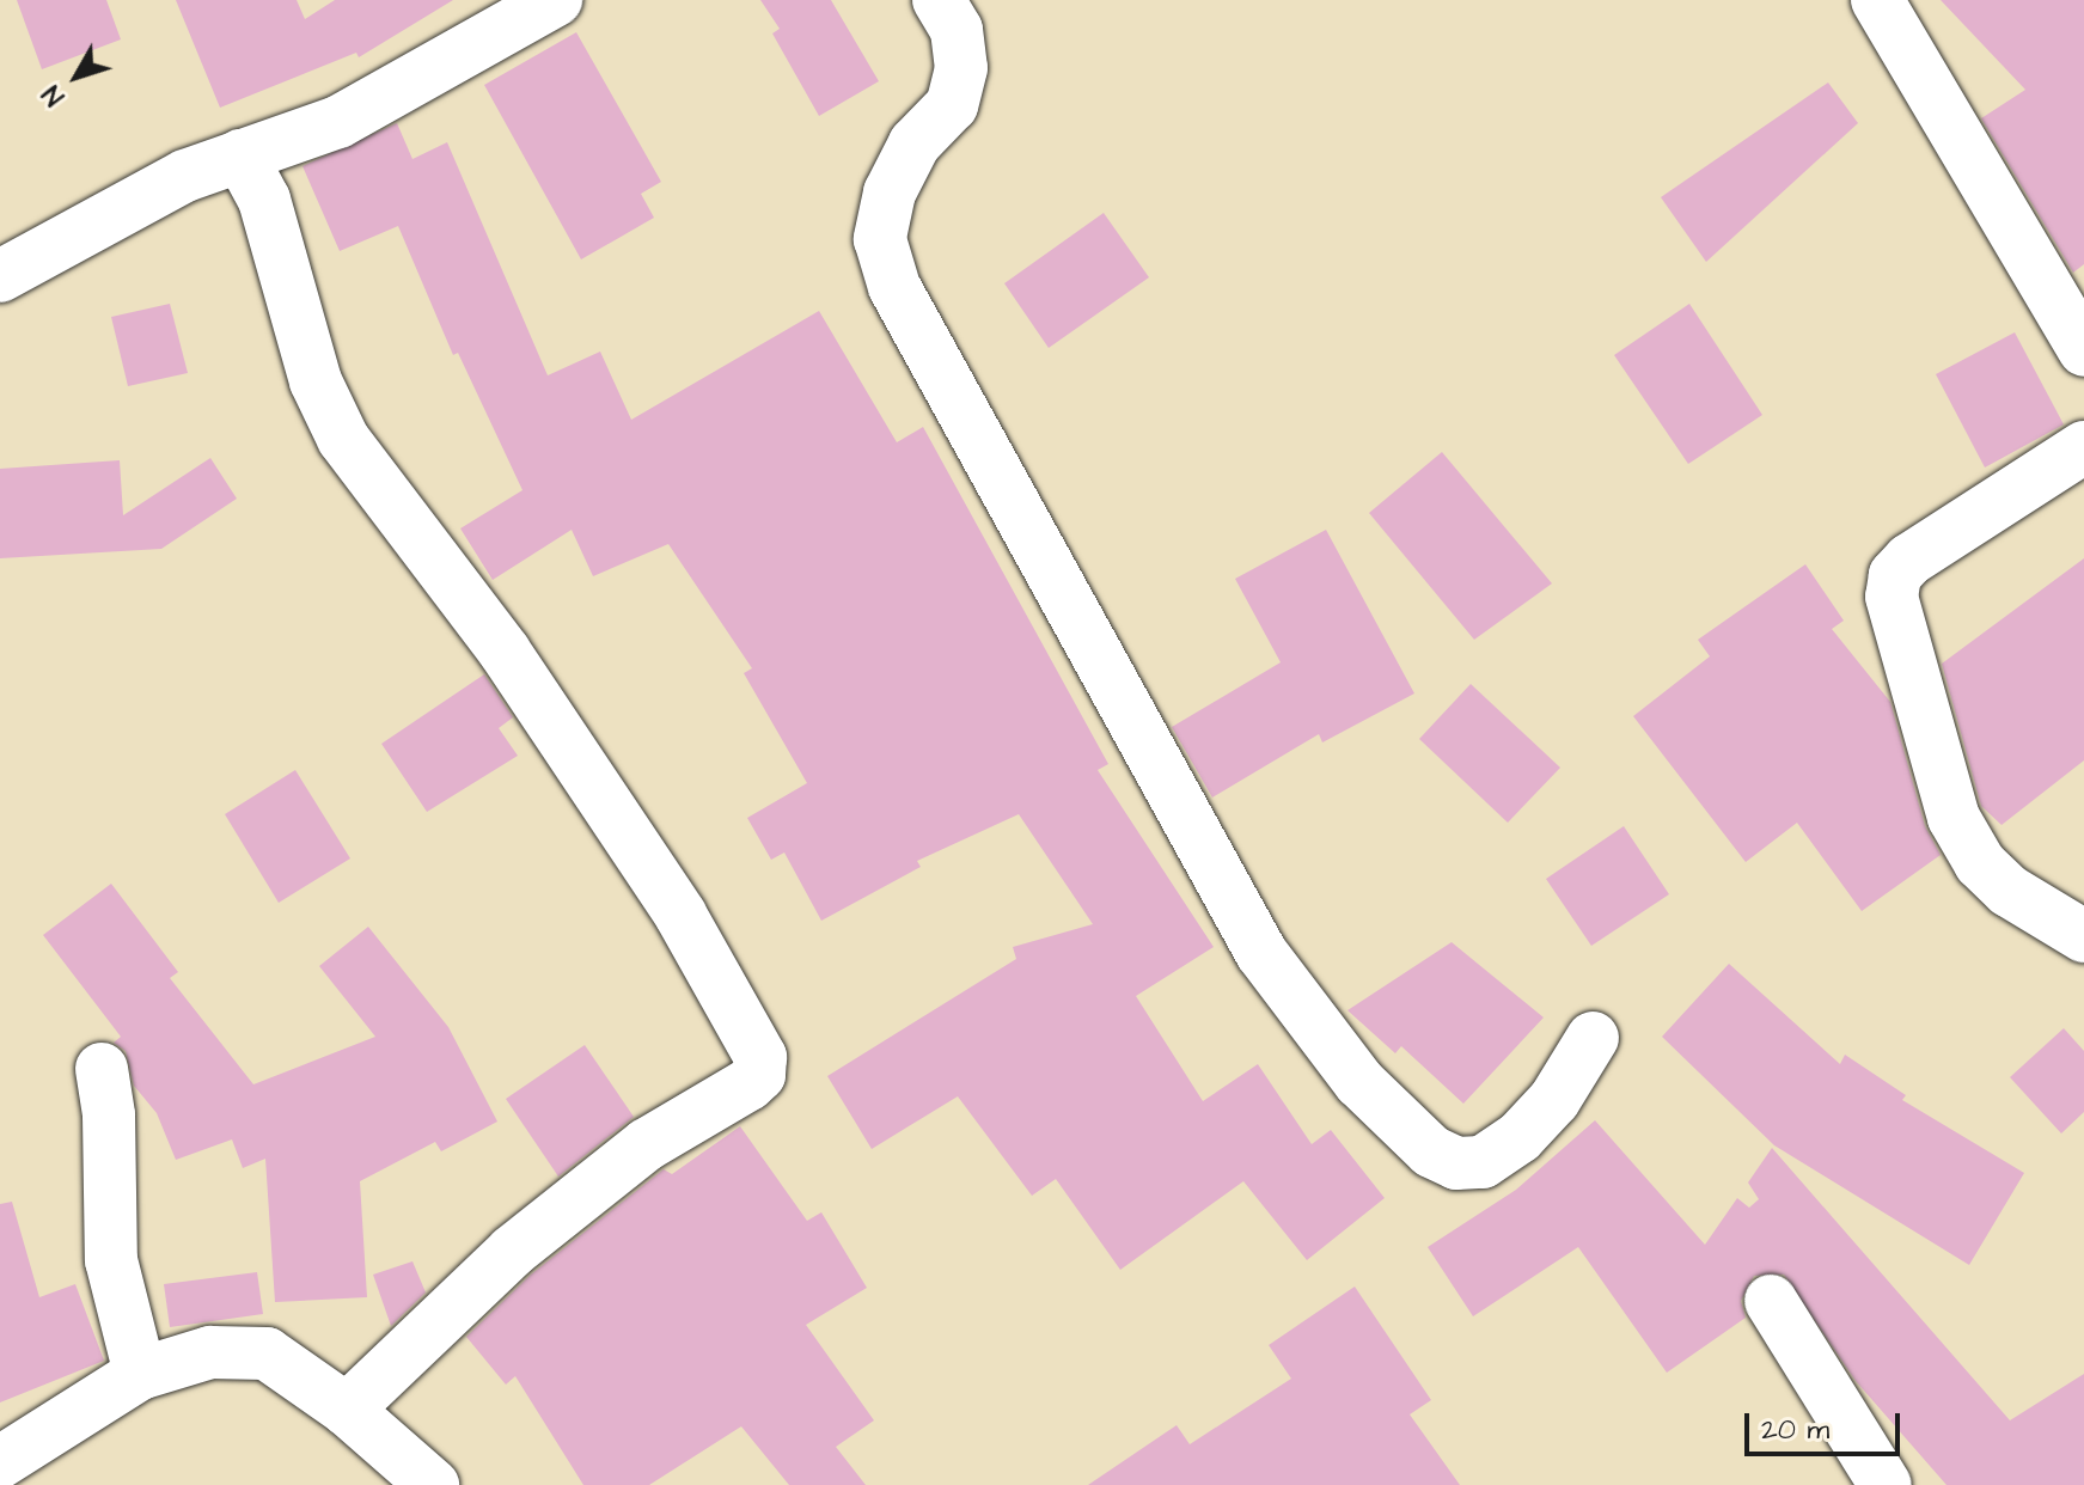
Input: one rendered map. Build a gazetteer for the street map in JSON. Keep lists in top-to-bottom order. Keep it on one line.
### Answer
{"scale_bar":"20 m","north":"bottom left"}
